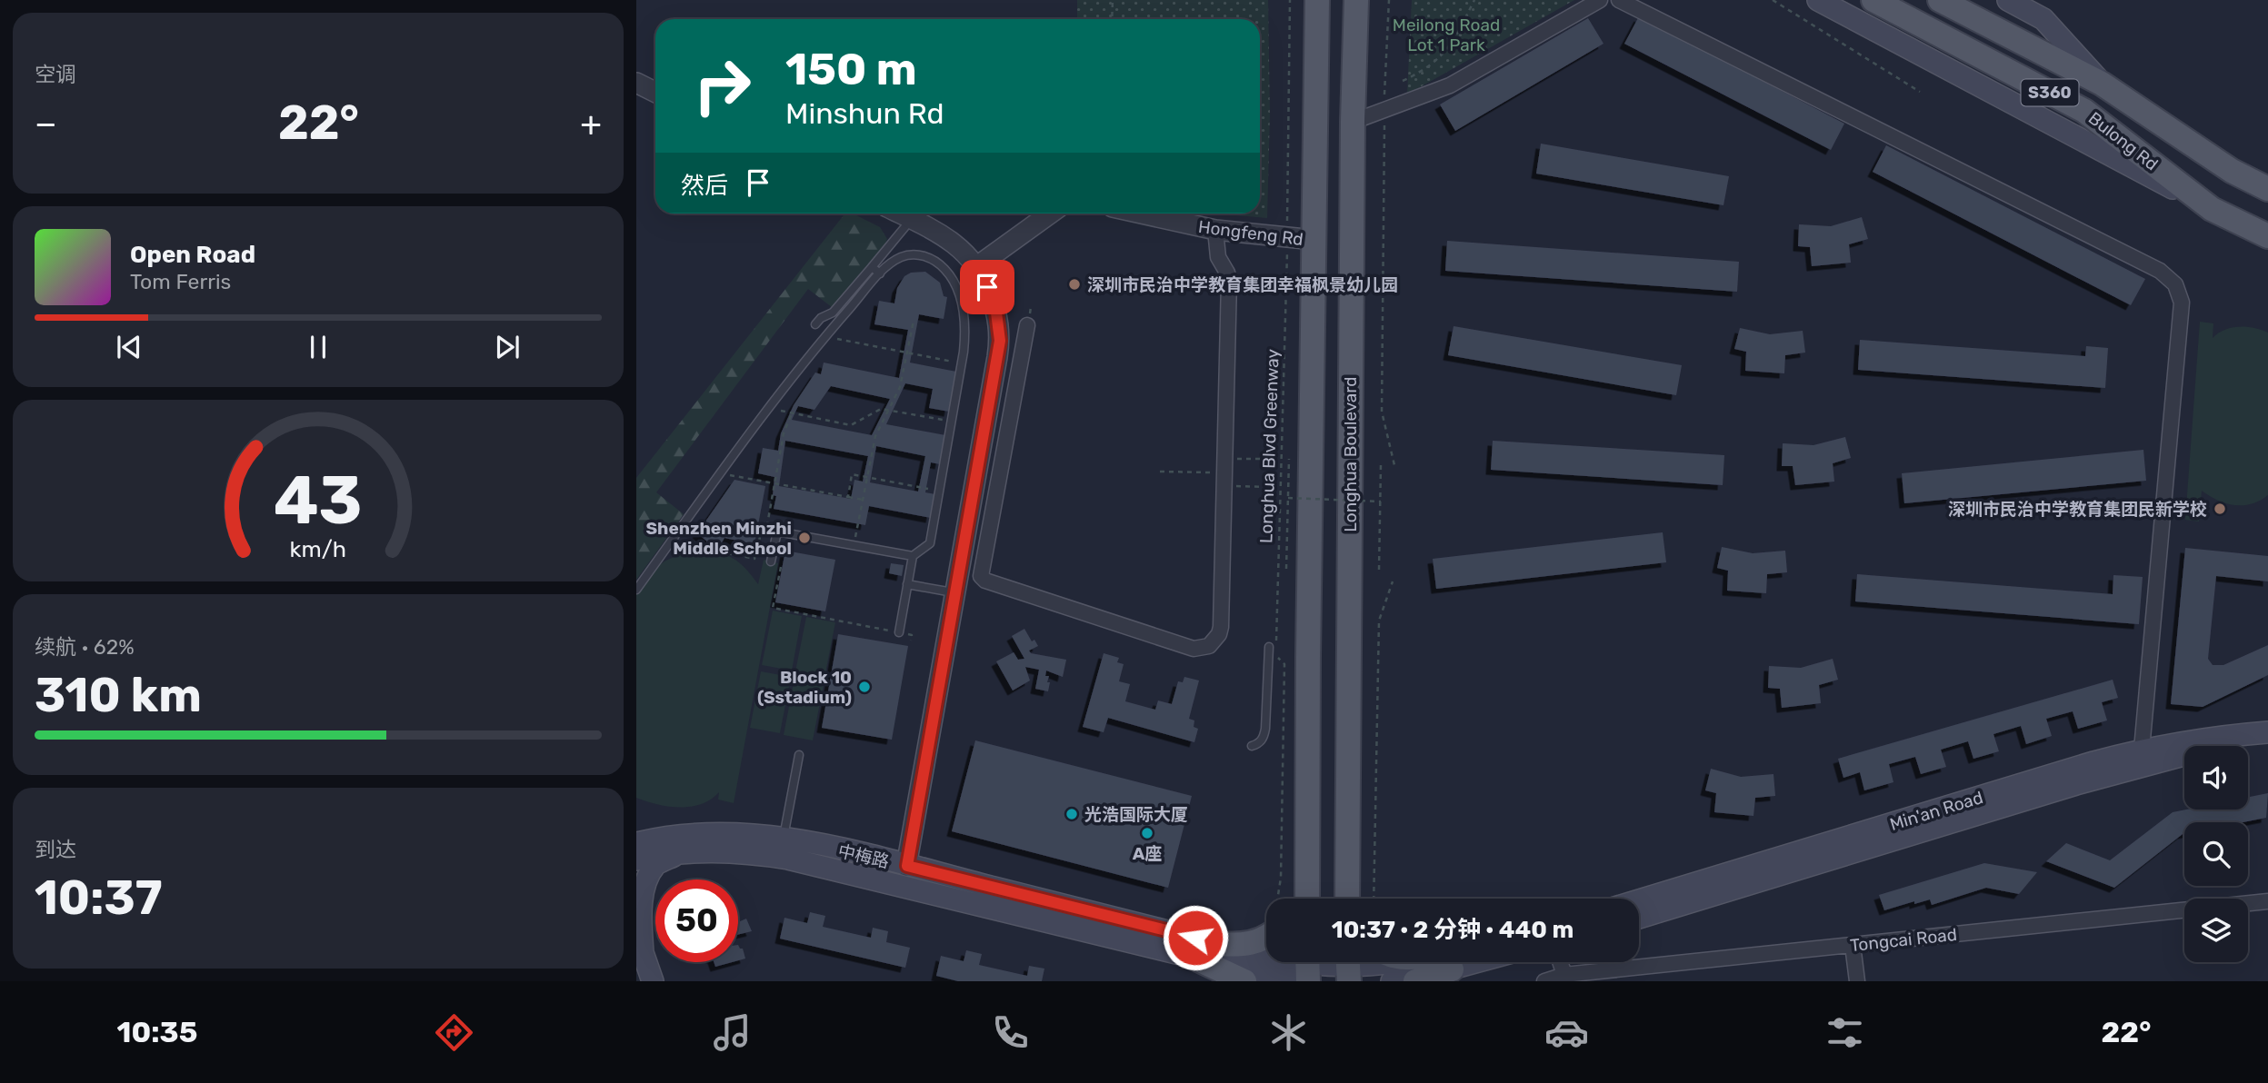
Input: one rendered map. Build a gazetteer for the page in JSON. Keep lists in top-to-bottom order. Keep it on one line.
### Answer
{"streets":{"main road":["S360","Bulong Rd","Longhua Boulevard","Min'an Road","中梅路"],"street":["Hongfeng Rd","Tongcai Road"],"path":["Longhua Blvd Greenway"]},"parks":["Meilong Road Lot 1 Park"],"places":["深圳市民治中学教育集团幸福枫景幼儿园","深圳市民治中学教育集团民新学校","Shenzhen Minzhi Middle School","Block 10 (Sstadium)","光浩国际大厦","A座"],"page":{"tile":["空调",["续航 · 62%","310 km"],["到达","10:37"]],"turn":["150 m","Minshun Rd"],"heat":["−","22°","+"],"then":"然后","song":["Open Road","Tom Ferris"],"limit":"50","trip":"10:37 · 2 分钟 · 440 m","tabs":["10:35","22°"],"gauge":["43","km/h"]}}
